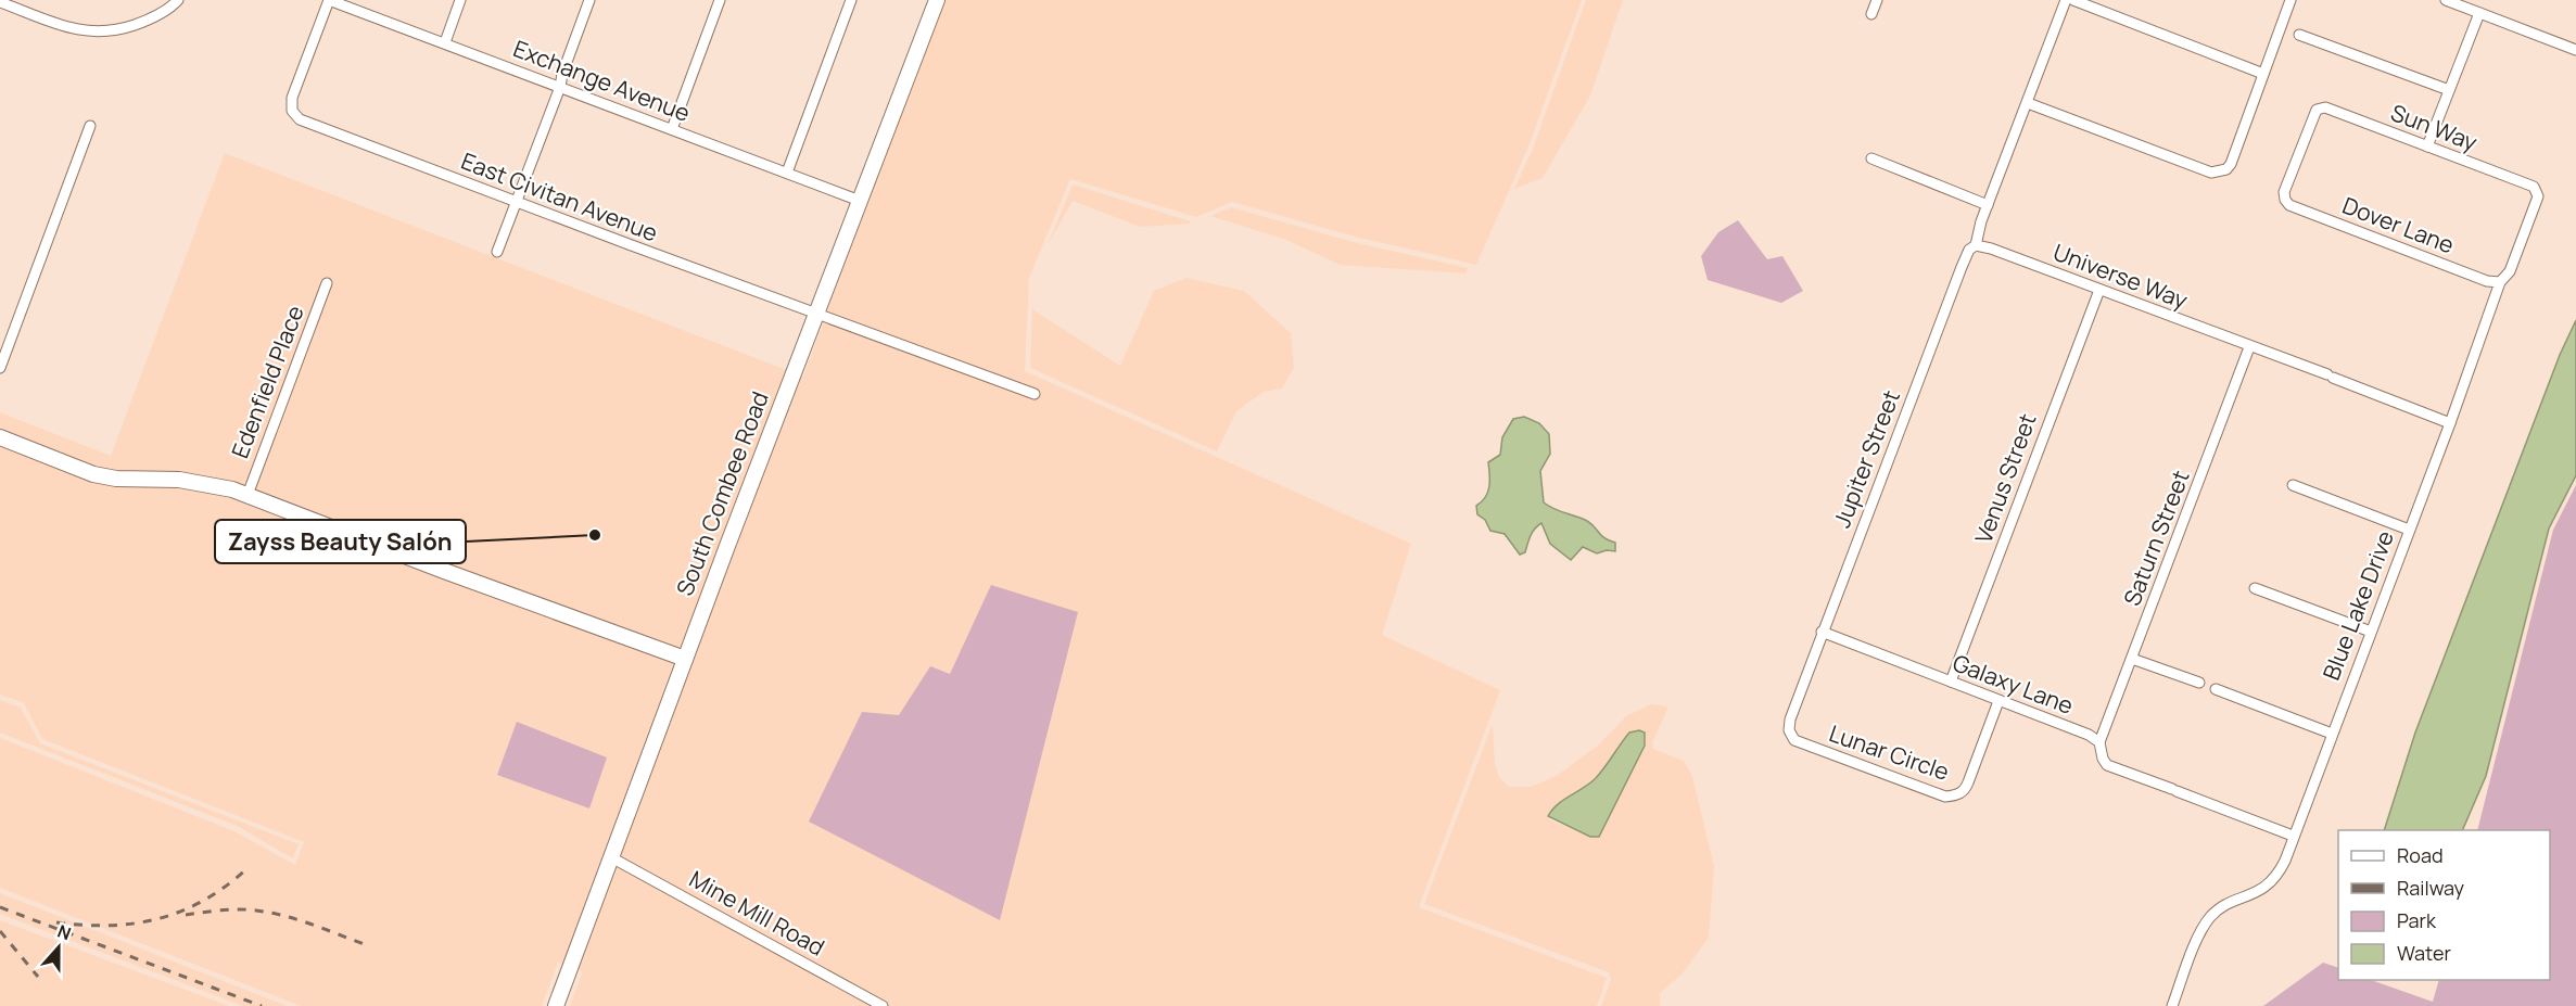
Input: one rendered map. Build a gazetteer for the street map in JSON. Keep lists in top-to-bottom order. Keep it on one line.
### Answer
{"streets":{"main road":["South Combee Road"],"street":["Exchange Avenue","Sun Way","East Civitan Avenue","Dover Lane","Universe Way","Edenfield Place","Jupiter Street","Venus Street","Saturn Street","Blue Lake Drive","Galaxy Lane","Lunar Circle","Mine Mill Road"]},"crossings":[["Exchange Avenue","East Civitan Avenue"],["Exchange Avenue","South Combee Road"],["Sun Way","Dover Lane"],["Sun Way","Blue Lake Drive"],["East Civitan Avenue","South Combee Road"],["Dover Lane","Blue Lake Drive"],["Universe Way","Jupiter Street"],["Universe Way","Venus Street"],["Universe Way","Saturn Street"],["Universe Way","Blue Lake Drive"],["Jupiter Street","Galaxy Lane"],["Jupiter Street","Lunar Circle"],["Venus Street","Galaxy Lane"],["South Combee Road","Mine Mill Road"],["Saturn Street","Galaxy Lane"],["Galaxy Lane","Lunar Circle"]],"places":["Zayss Beauty Salón"],"legend":["Road","Railway","Park","Water"],"north":"top"}
